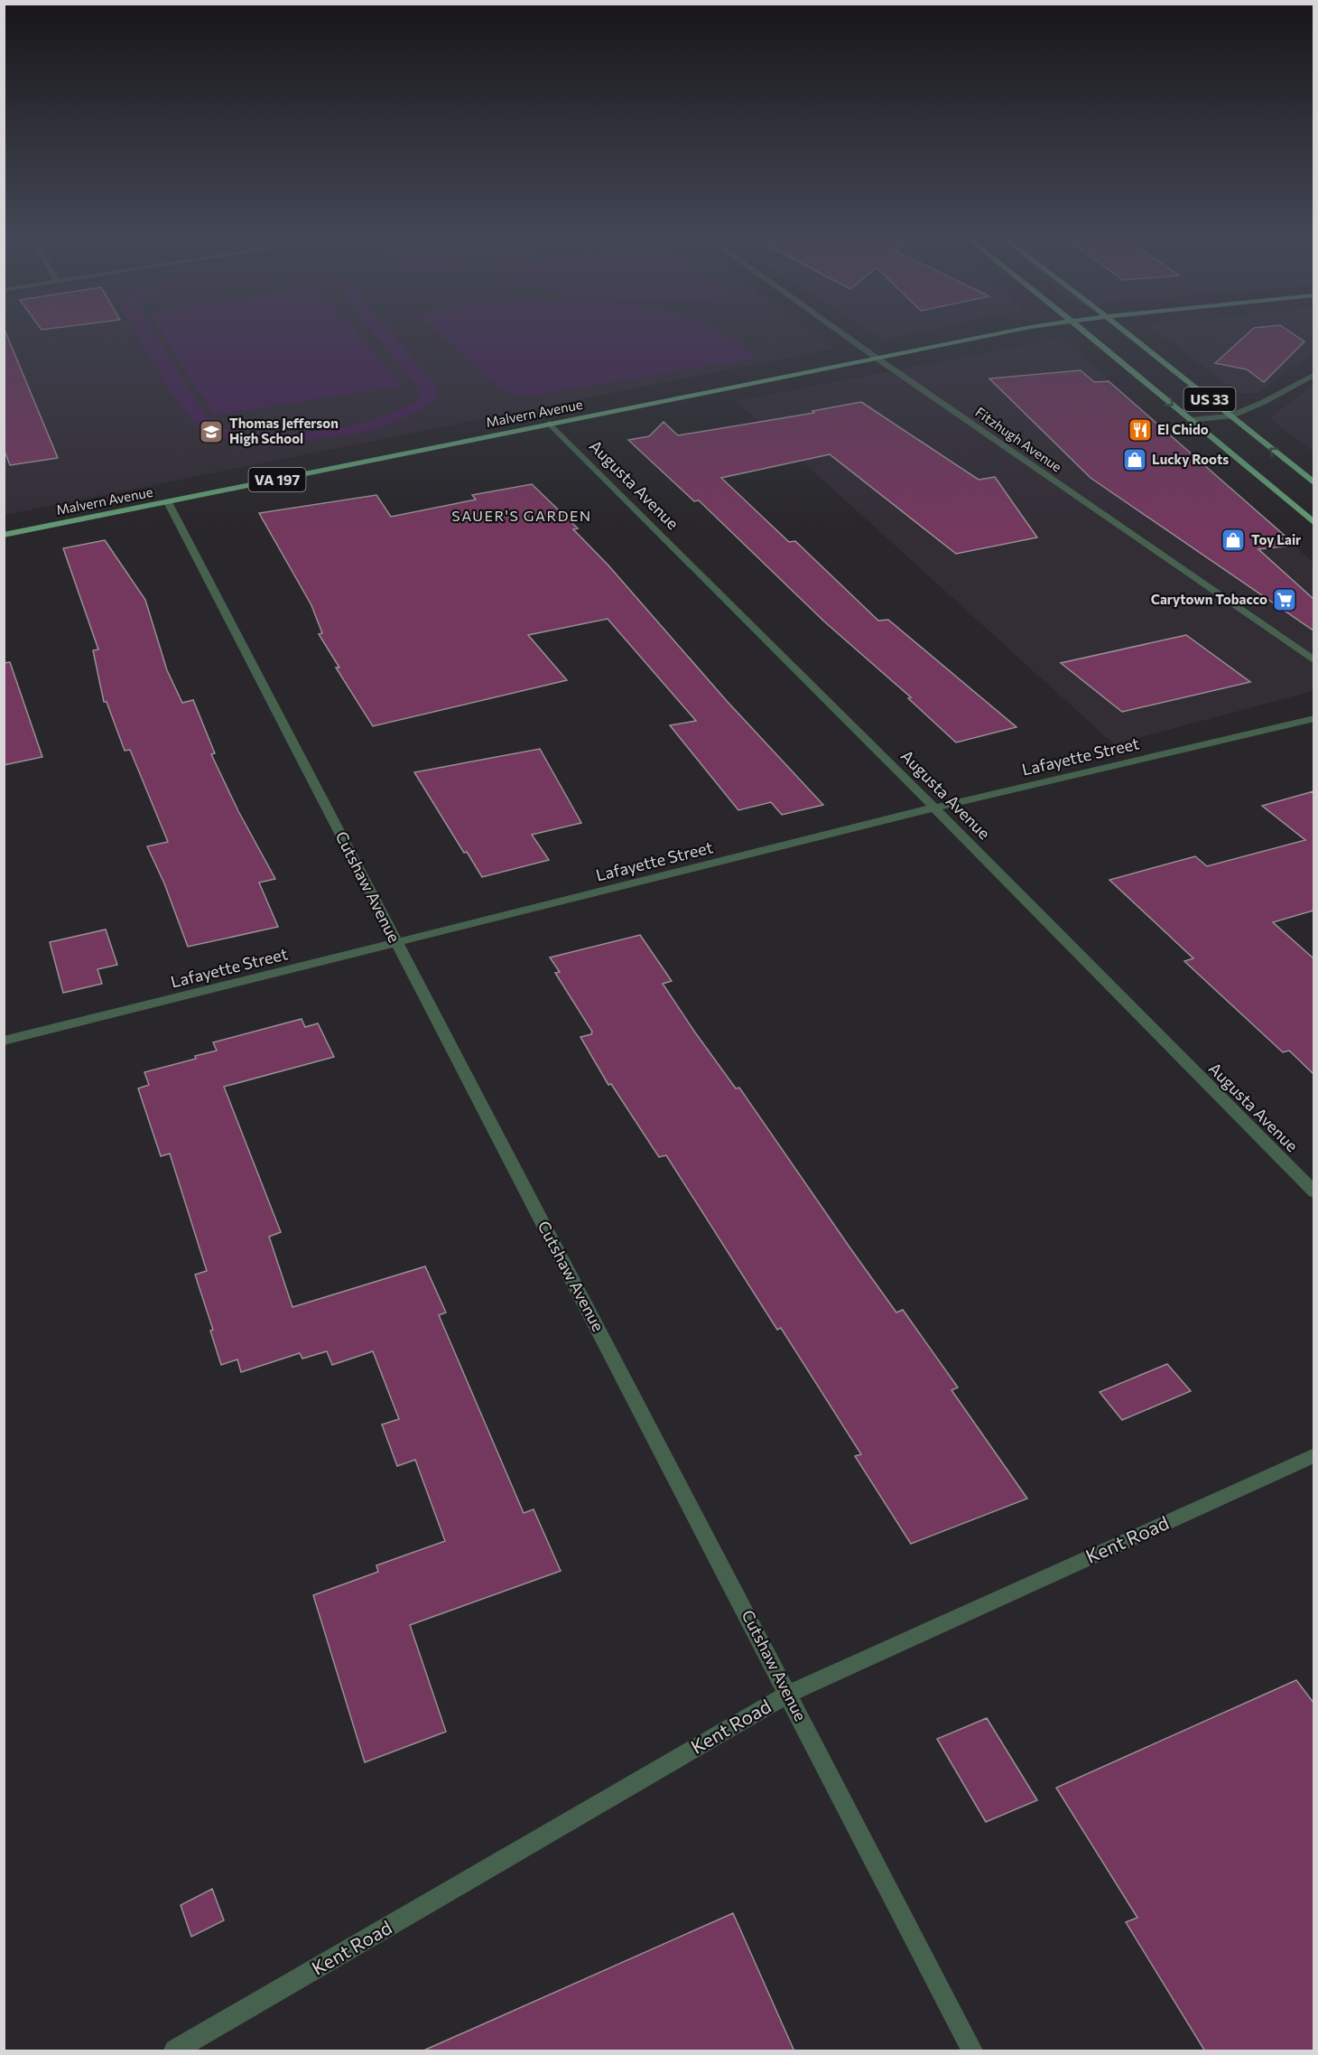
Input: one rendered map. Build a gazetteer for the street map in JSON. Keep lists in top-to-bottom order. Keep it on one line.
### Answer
{"streets":{"main road":["US 33","Malvern Avenue","VA 197"],"street":["Fitzhugh Avenue","Augusta Avenue","Lafayette Street","Cutshaw Avenue","Kent Road"]},"crossings":[["Malvern Avenue","Fitzhugh Avenue"],["Malvern Avenue","Augusta Avenue"],["Malvern Avenue","Cutshaw Avenue"],["Augusta Avenue","Lafayette Street"],["Lafayette Street","Cutshaw Avenue"],["Cutshaw Avenue","Kent Road"]],"districts":["SAUER'S GARDEN"],"places":{"restaurant":["El Chido"],"school or university":["Thomas Jefferson High School"],"shop":["Lucky Roots","Toy Lair"],"supermarket":["Carytown Tobacco"]}}
